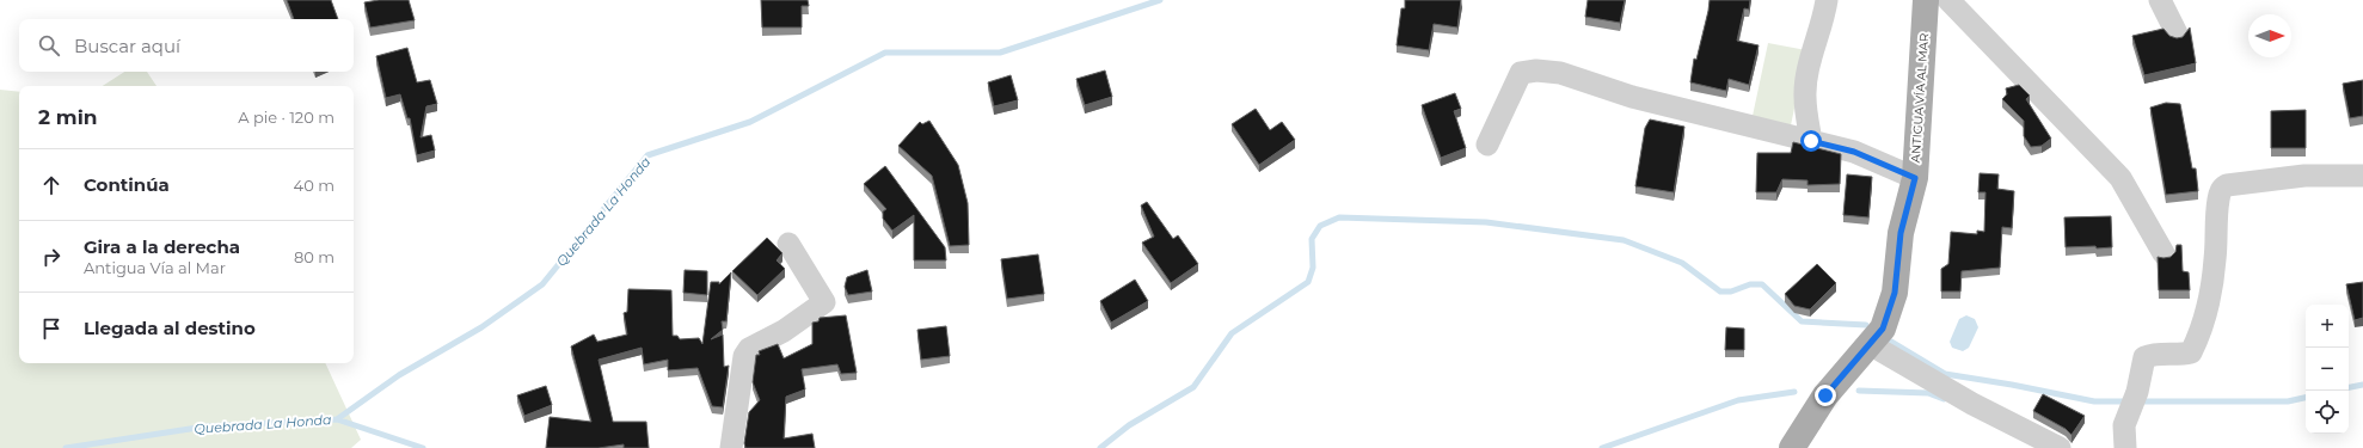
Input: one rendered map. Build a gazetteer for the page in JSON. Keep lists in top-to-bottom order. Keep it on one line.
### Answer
{"streets":{"main road":["ANTIGUA VÍA AL MAR"]},"water":["Quebrada La Honda"],"north":"right","page":{"search":"Buscar aquí","heading":["2 min","A pie · 120 m"],"list":[["Continúa","40 m"],["Gira a la derecha","Antigua Vía al Mar","80 m"],"Llegada al destino"],"map_buttons":["+","−"]}}
